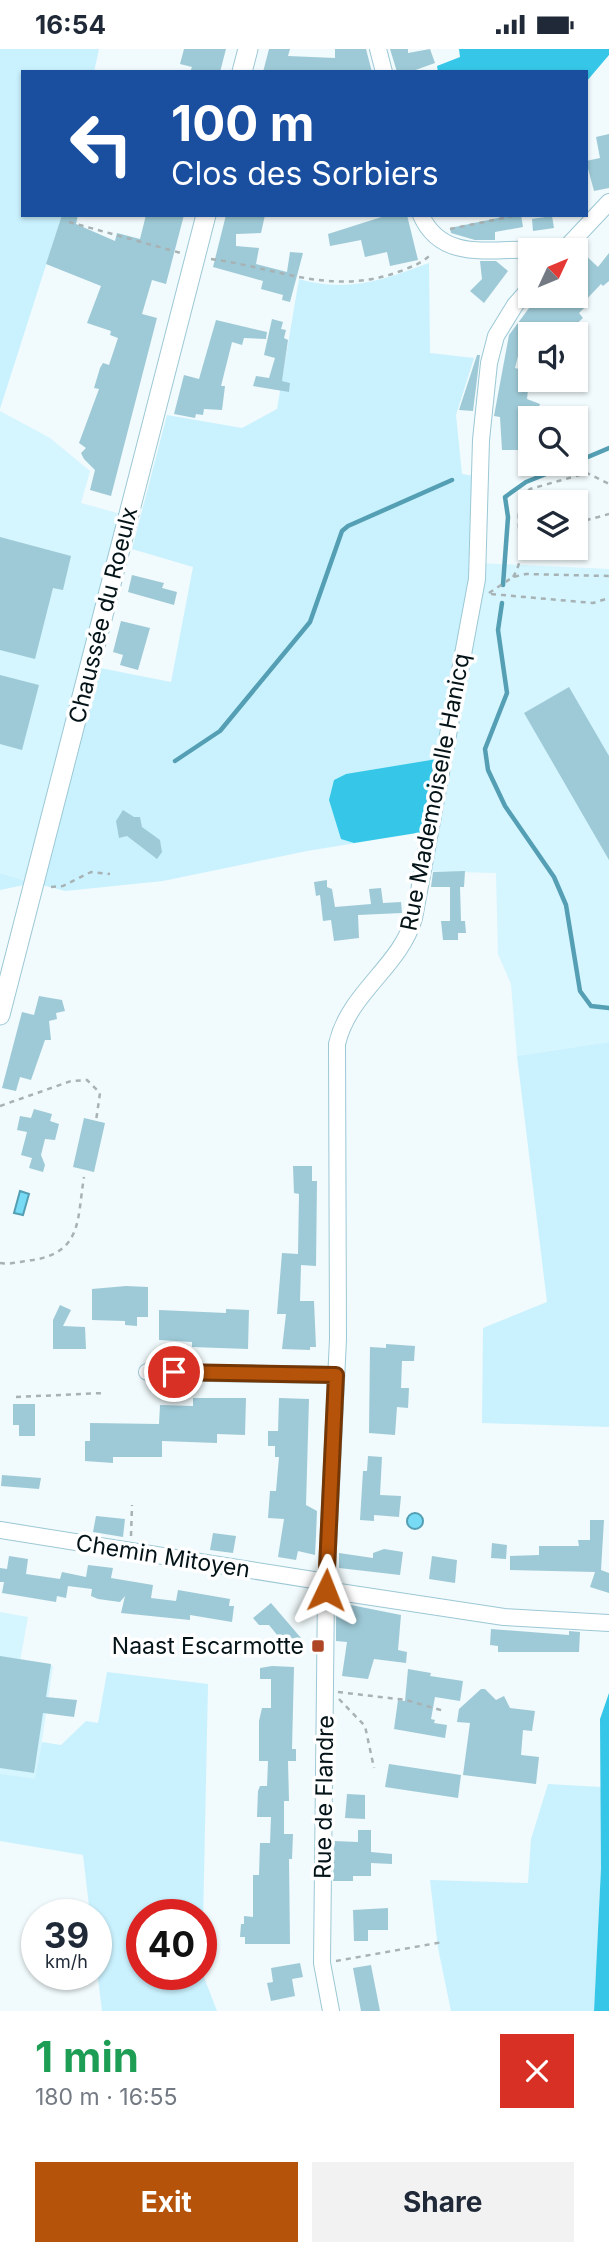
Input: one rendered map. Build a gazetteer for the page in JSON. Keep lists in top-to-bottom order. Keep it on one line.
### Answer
{"streets":{"main road":["Chaussée du Roeulx"],"street":["Rue Mademoiselle Hanicq","Chemin Mitoyen","Rue de Flandre"]},"crossings":[["Rue Mademoiselle Hanicq","Chemin Mitoyen"],["Rue Mademoiselle Hanicq","Rue de Flandre"],["Chemin Mitoyen","Rue de Flandre"]],"places":{"transit":["Naast Escarmotte"]},"north":"top right","page":{"status":"16:54","turn":["100 m","Clos des Sorbiers"],"speed":"39 km/h","limit":"40","heading":["1 min","180 m · 16:55"],"buttons":["Exit","Share"]}}
